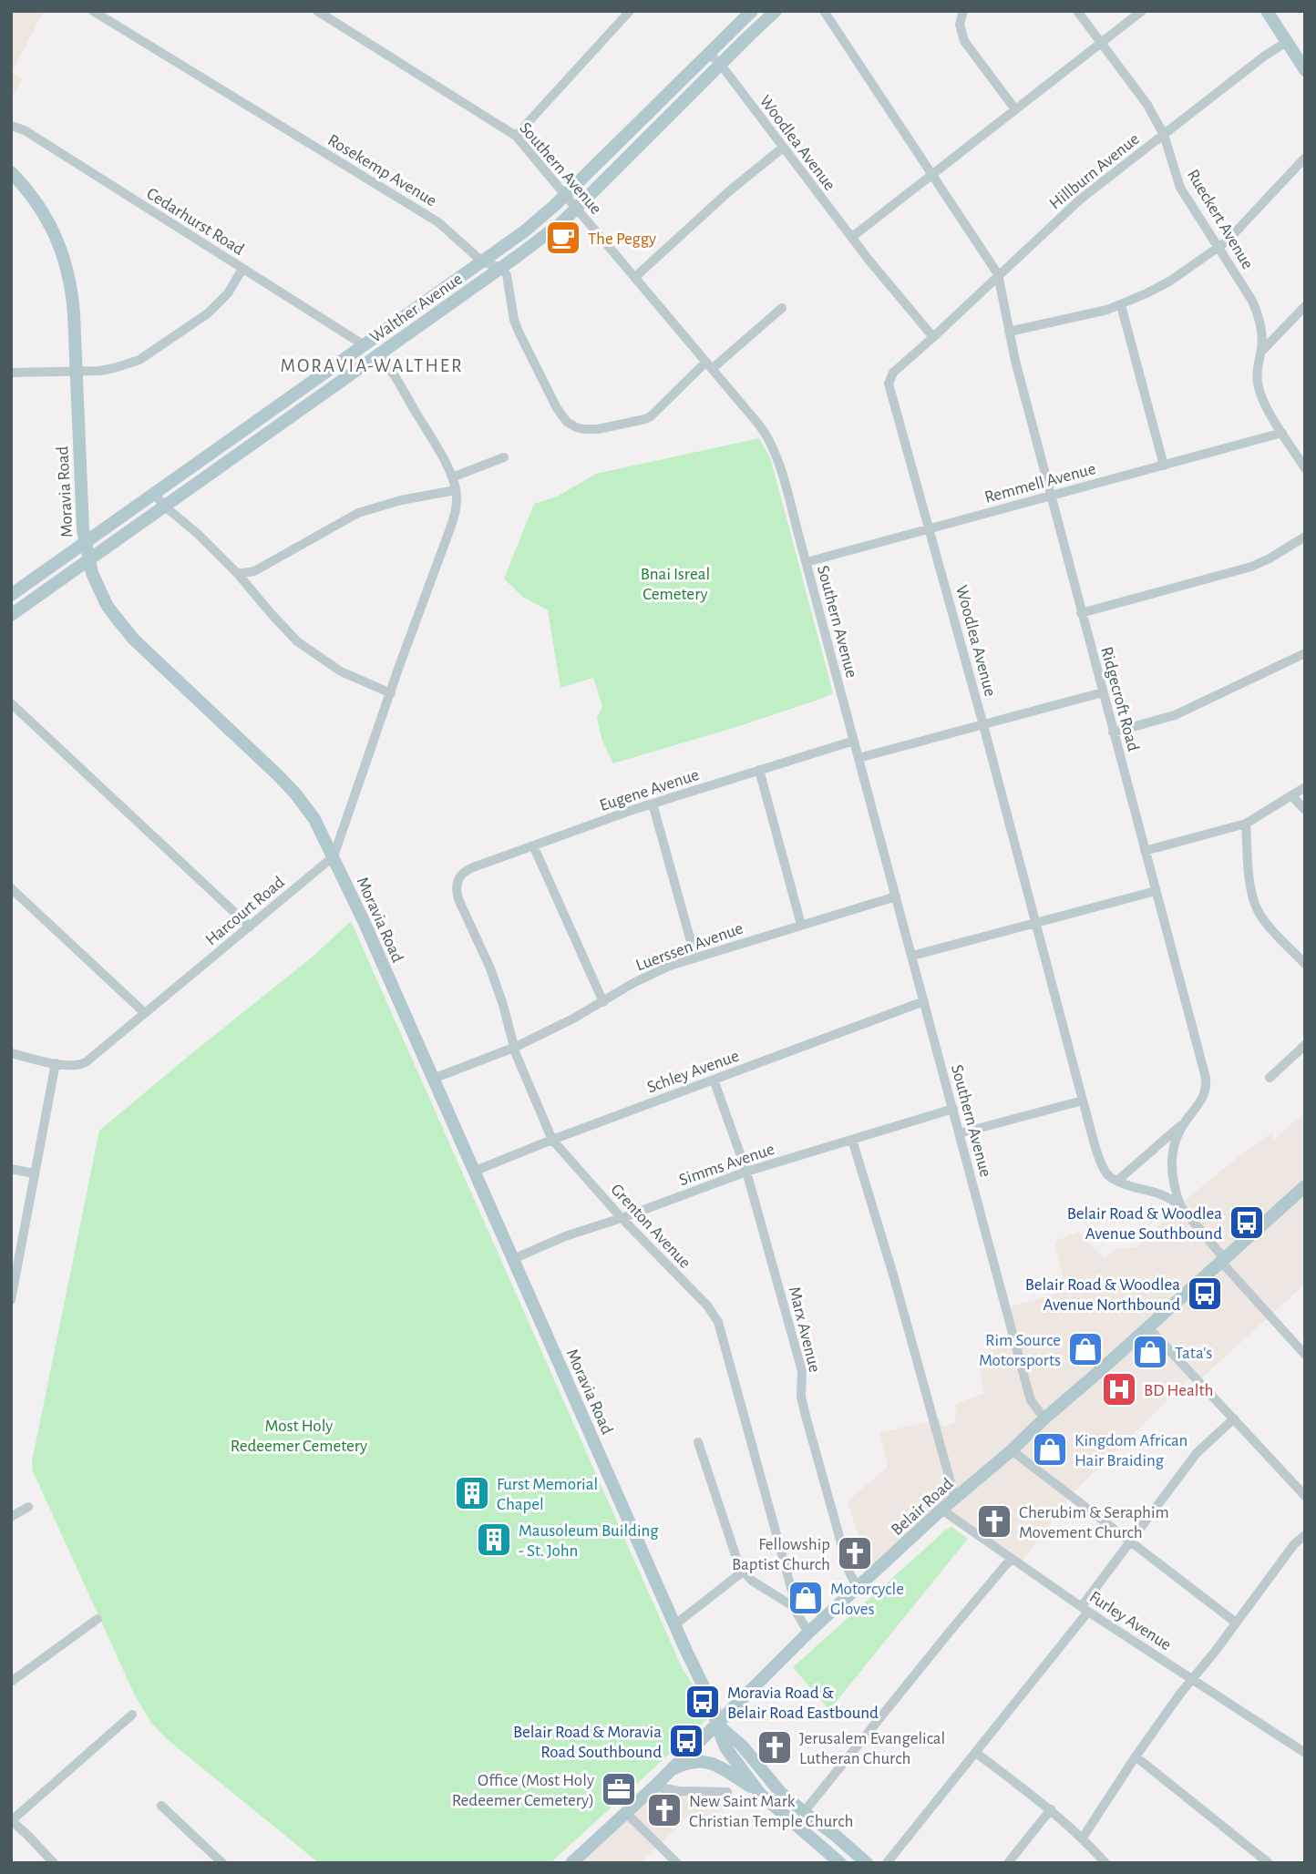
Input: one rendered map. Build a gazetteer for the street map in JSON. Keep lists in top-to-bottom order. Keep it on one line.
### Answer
{"streets":{"main road":["Walther Avenue","Moravia Road","Belair Road"],"street":["Woodlea Avenue","Southern Avenue","Rosekemp Avenue","Hillburn Avenue","Rueckert Avenue","Cedarhurst Road","Remmell Avenue","Ridgecroft Road","Eugene Avenue","Harcourt Road","Luerssen Avenue","Schley Avenue","Simms Avenue","Grenton Avenue","Marx Avenue","Furley Avenue"]},"crossings":[["Woodlea Avenue","Hillburn Avenue"],["Woodlea Avenue","Walther Avenue"],["Woodlea Avenue","Remmell Avenue"],["Woodlea Avenue","Ridgecroft Road"],["Southern Avenue","Walther Avenue"],["Southern Avenue","Remmell Avenue"],["Southern Avenue","Eugene Avenue"],["Southern Avenue","Luerssen Avenue"],["Southern Avenue","Schley Avenue"],["Southern Avenue","Simms Avenue"],["Southern Avenue","Belair Road"],["Rosekemp Avenue","Walther Avenue"],["Hillburn Avenue","Rueckert Avenue"],["Hillburn Avenue","Ridgecroft Road"],["Rueckert Avenue","Remmell Avenue"],["Cedarhurst Road","Walther Avenue"],["Walther Avenue","Moravia Road"],["Remmell Avenue","Ridgecroft Road"],["Moravia Road","Harcourt Road"],["Moravia Road","Luerssen Avenue"],["Moravia Road","Schley Avenue"],["Moravia Road","Simms Avenue"],["Moravia Road","Belair Road"],["Eugene Avenue","Grenton Avenue"],["Luerssen Avenue","Grenton Avenue"],["Schley Avenue","Grenton Avenue"],["Schley Avenue","Marx Avenue"],["Simms Avenue","Grenton Avenue"],["Simms Avenue","Marx Avenue"],["Marx Avenue","Belair Road"],["Belair Road","Furley Avenue"]],"districts":["MORAVIA-WALTHER"],"parks":["Bnai Isreal Cemetery","Most Holy Redeemer Cemetery"],"places":{"cafe":["The Peggy"],"bus stop":["Belair Road & Woodlea Avenue Southbound","Belair Road & Woodlea Avenue Northbound","Moravia Road & Belair Road Eastbound","Belair Road & Moravia Road Southbound"],"shop":["Rim Source Motorsports","Tata's","Kingdom African Hair Braiding","Motorcycle Gloves"],"hospital":["BD Health"],"building":["Furst Memorial Chapel","Mausoleum Building - St. John"],"church":["Cherubim & Seraphim Movement Church","Fellowship Baptist Church","Jerusalem Evangelical Lutheran Church","New Saint Mark Christian Temple Church"],"office":["Office (Most Holy Redeemer Cemetery)"]}}
